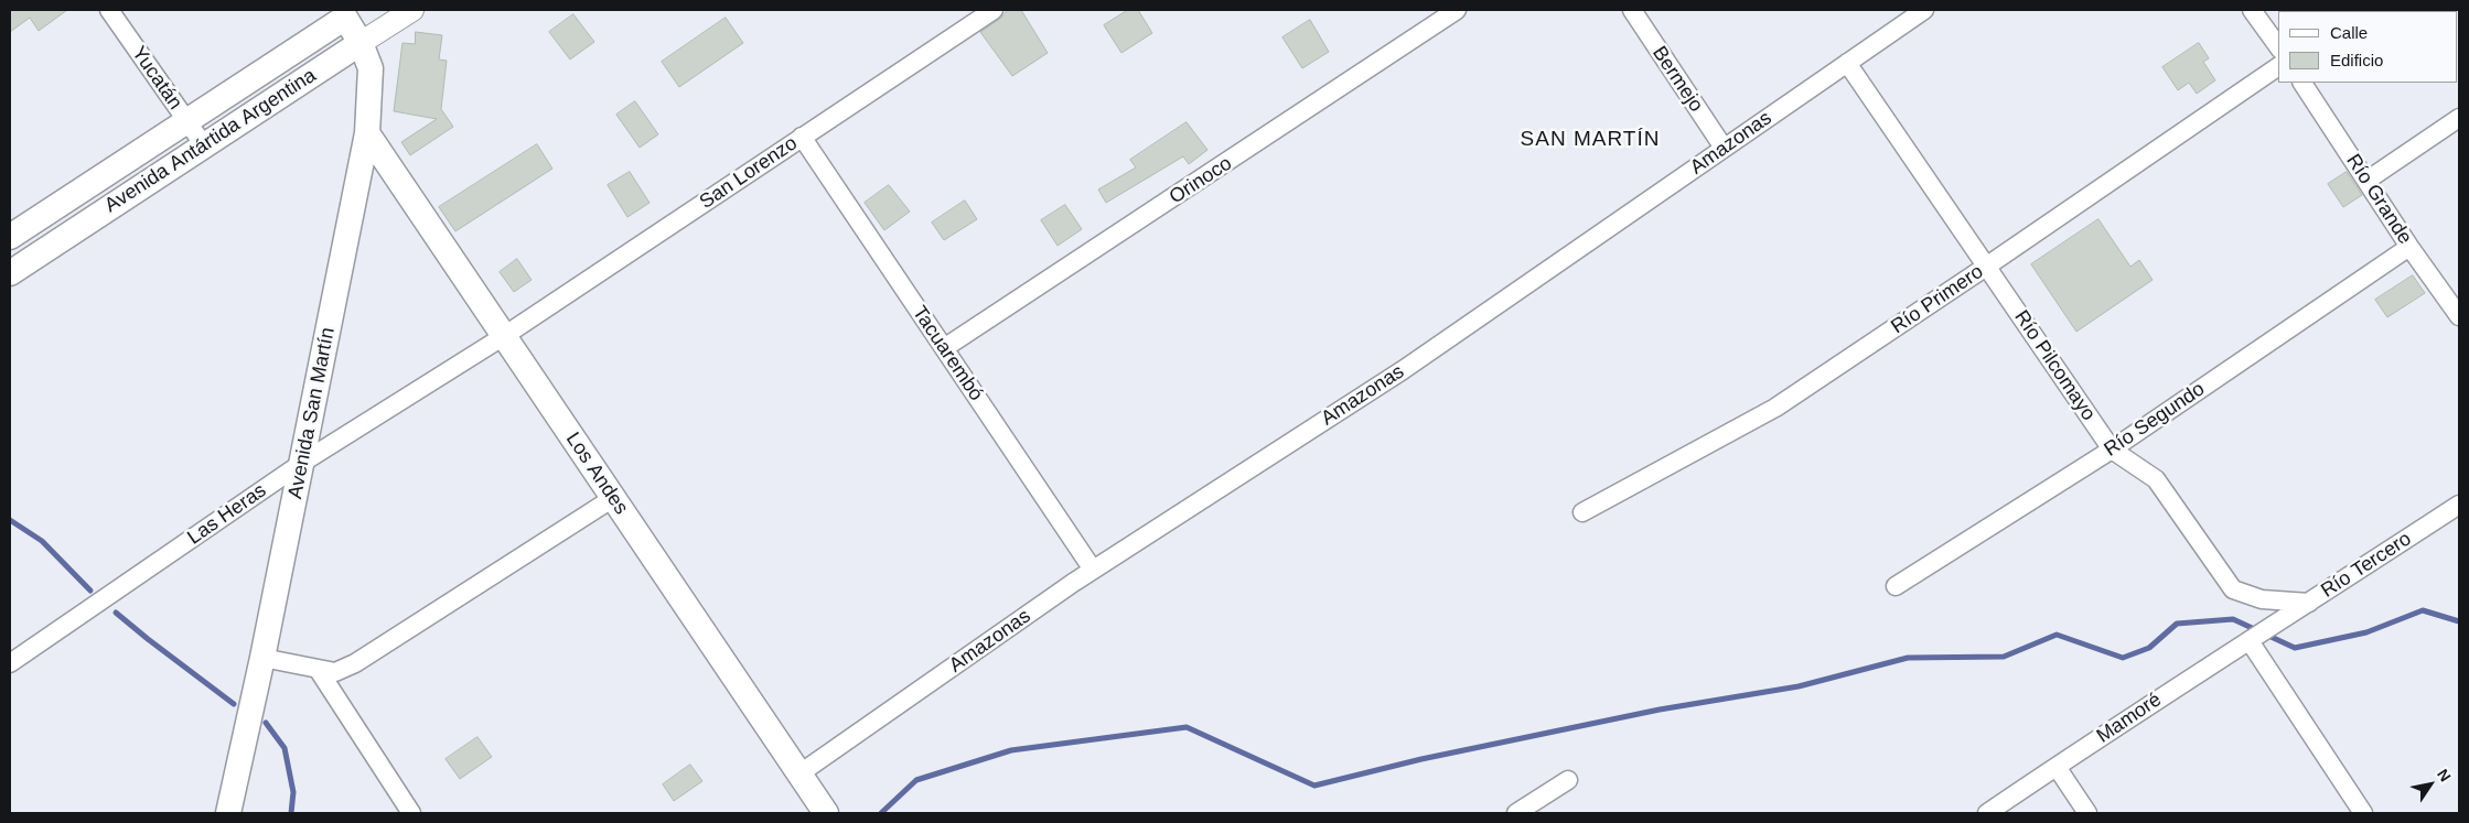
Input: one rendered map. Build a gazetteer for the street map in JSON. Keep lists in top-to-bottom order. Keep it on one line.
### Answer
{"streets":{"main road":["Avenida Antártida Argentina","Avenida San Martín","Los Andes"],"street":["Yucatán","Bermejo","Amazonas","San Lorenzo","Orinoco","Río Grande","Río Primero","Tacuarembó","Río Pilcomayo","Río Segundo","Las Heras","Río Tercero","Mamoré"]},"crossings":[["Yucatán","Avenida Antártida Argentina"],["Bermejo","Amazonas"],["Avenida Antártida Argentina","Avenida San Martín"],["Amazonas","Tacuarembó"],["Amazonas","Río Pilcomayo"],["Amazonas","Los Andes"],["San Lorenzo","Tacuarembó"],["San Lorenzo","Los Andes"],["San Lorenzo","Las Heras"],["Orinoco","Tacuarembó"],["Río Grande","Río Segundo"],["Río Primero","Río Pilcomayo"],["Río Pilcomayo","Río Segundo"],["Río Pilcomayo","Río Tercero"],["Avenida San Martín","Los Andes"],["Avenida San Martín","Las Heras"],["Los Andes","Las Heras"],["Río Tercero","Mamoré"]],"districts":["SAN MARTÍN"],"legend":["Calle","Edificio"],"north":"top right"}
